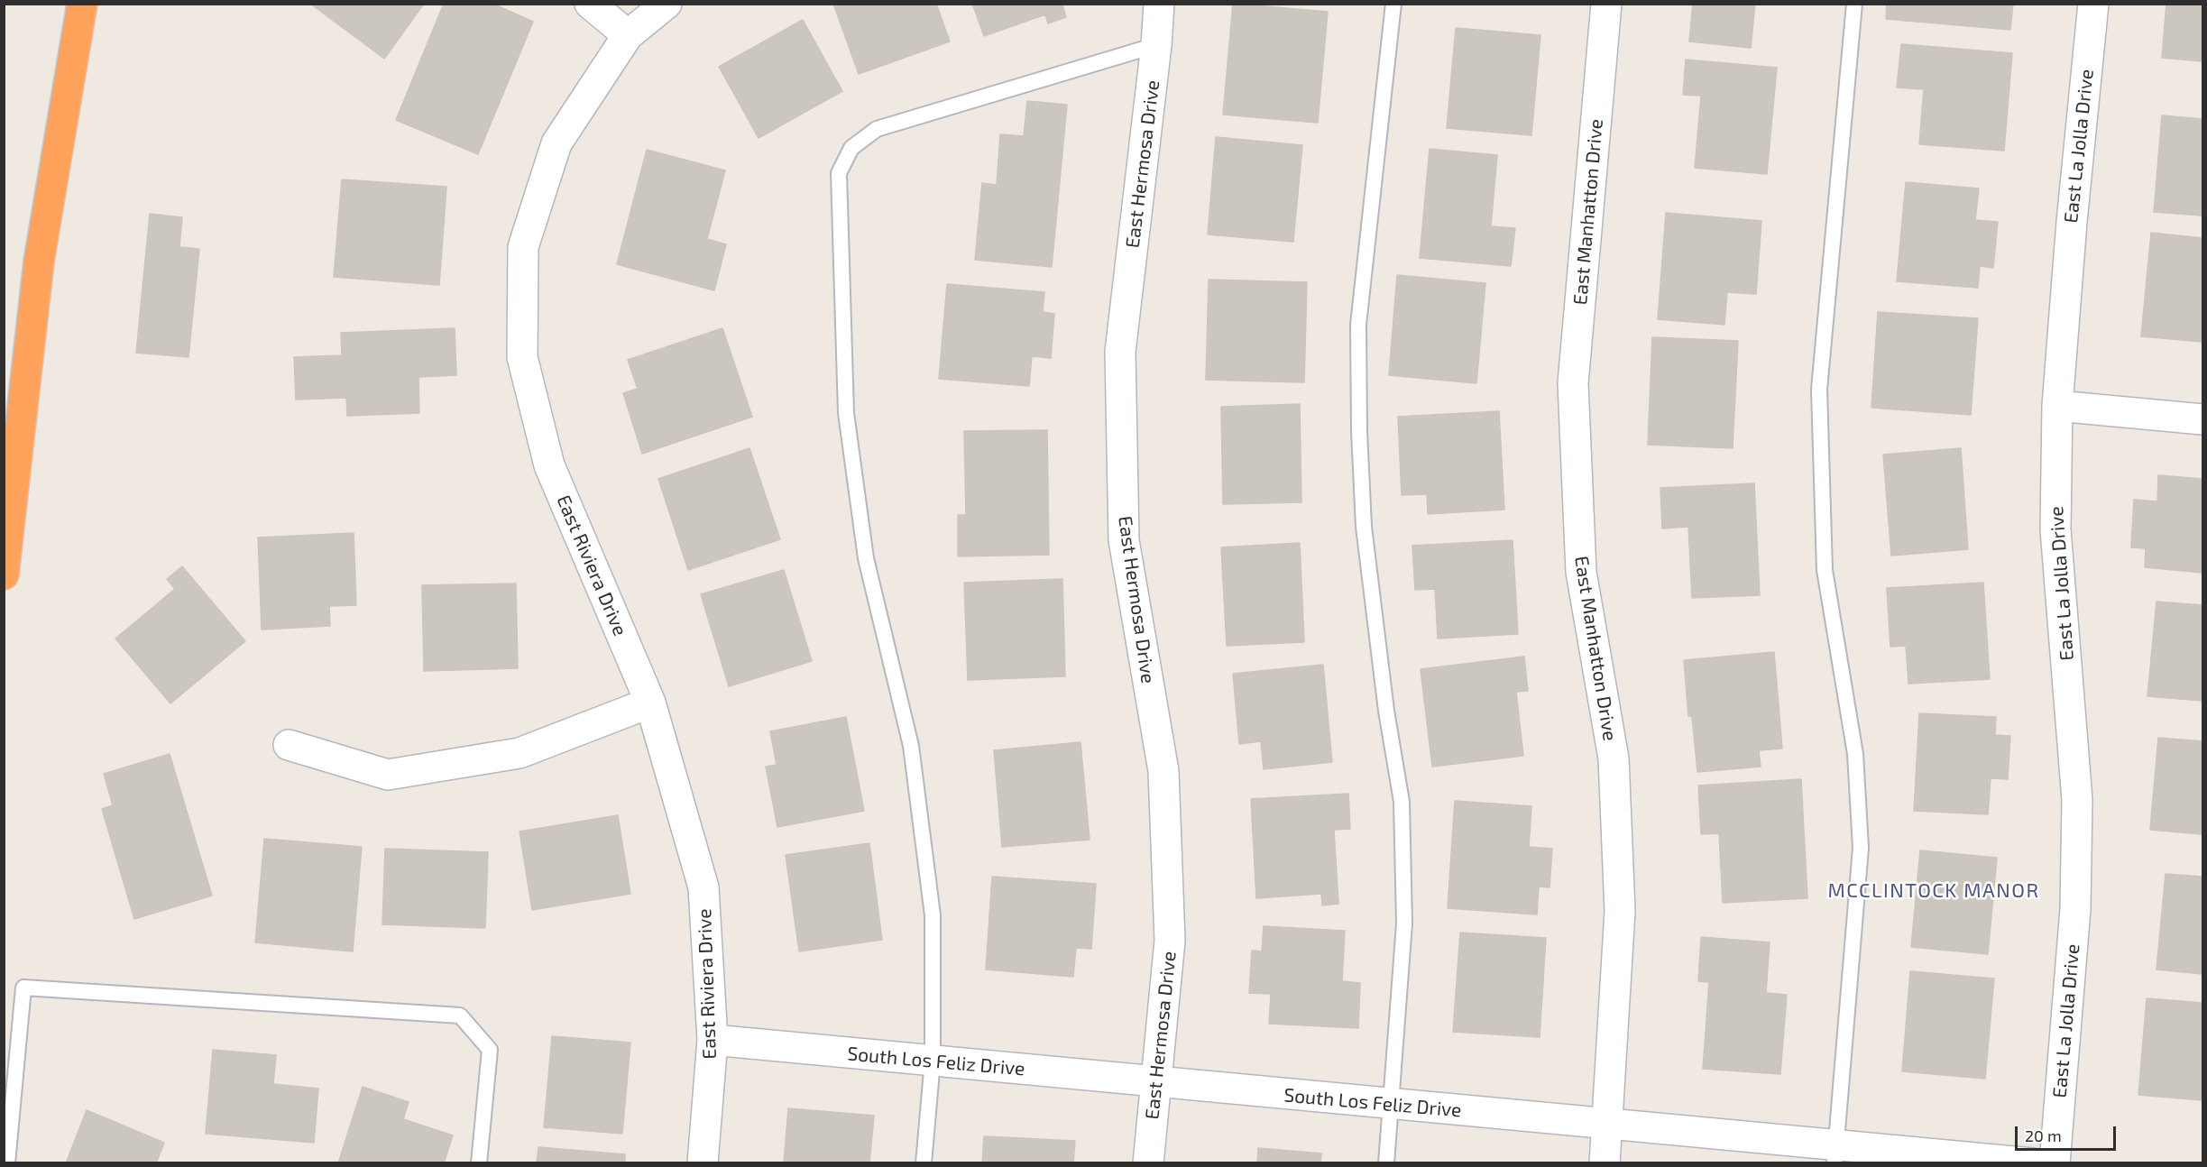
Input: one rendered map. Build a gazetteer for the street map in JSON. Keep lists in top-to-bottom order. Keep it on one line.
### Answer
{"streets":{"street":["East La Jolla Drive","East Hermosa Drive","East Manhatton Drive","East Riviera Drive","South Los Feliz Drive"]},"crossings":[["East Hermosa Drive","South Los Feliz Drive"],["East Manhatton Drive","South Los Feliz Drive"],["East Riviera Drive","South Los Feliz Drive"]],"districts":["MCCLINTOCK MANOR"],"scale_bar":"20 m"}
